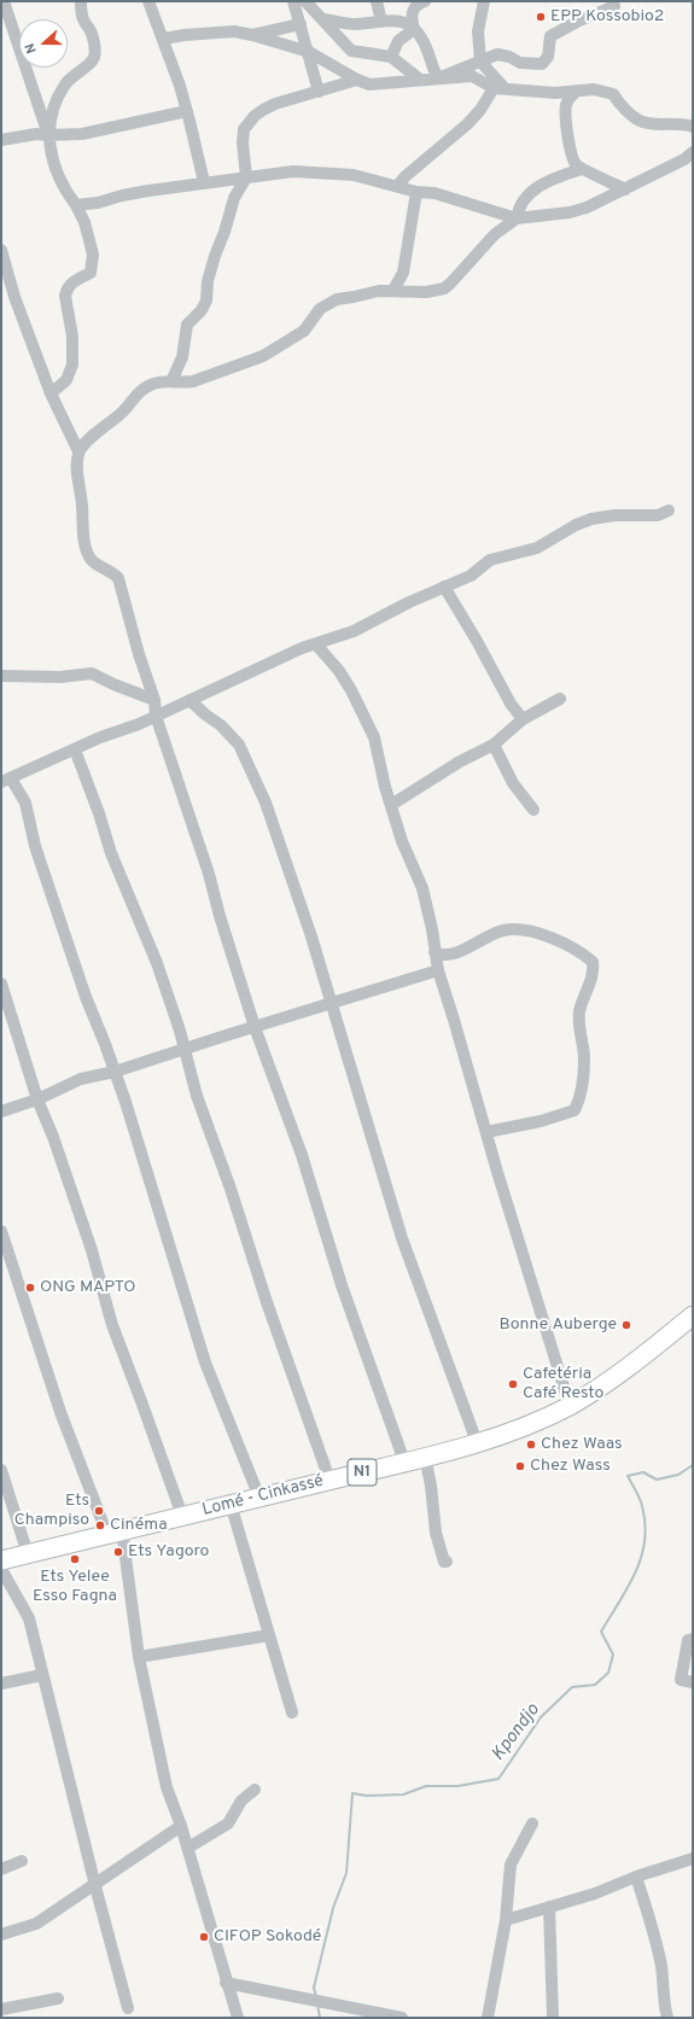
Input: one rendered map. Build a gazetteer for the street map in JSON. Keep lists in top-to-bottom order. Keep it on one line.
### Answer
{"streets":{"highway":["N1","Lomé - Cinkassé"]},"water":["Kpondjo"],"places":["EPP Kossobio2","ONG MAPTO","Bonne Auberge","Cafetéria Café Resto","Chez Waas","Chez Wass","Ets Champiso","Cinéma","Ets Yagoro","Ets Yelee Esso Fagna","CIFOP Sokodé"],"north":"left"}
